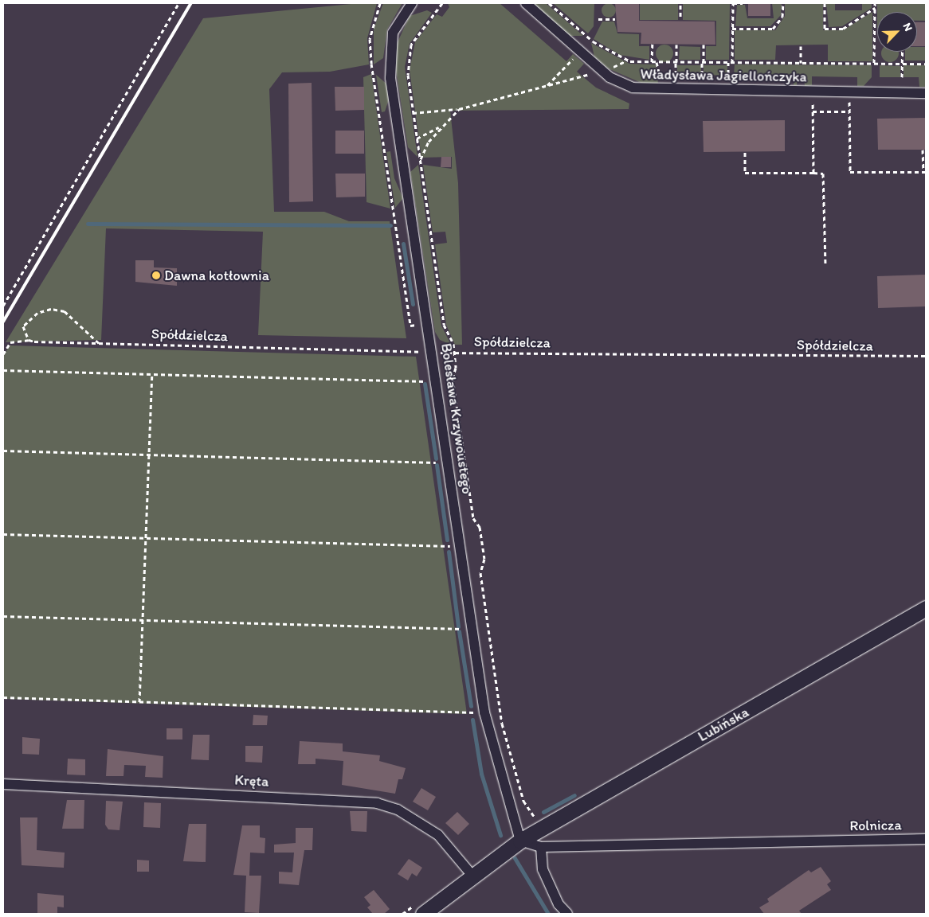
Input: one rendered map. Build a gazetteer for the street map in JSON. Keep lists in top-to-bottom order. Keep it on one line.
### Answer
{"streets":{"main road":["Lubińska"],"street":["Władysława Jagiellończyka","Bolesława Krzywoustego","Kręta","Rolnicza"],"path":["Spółdzielcza"]},"crossings":[["Spółdzielcza","Bolesława Krzywoustego"],["Bolesława Krzywoustego","Lubińska"],["Lubińska","Kręta"]],"places":["Dawna kotłownia"],"north":"top right"}
